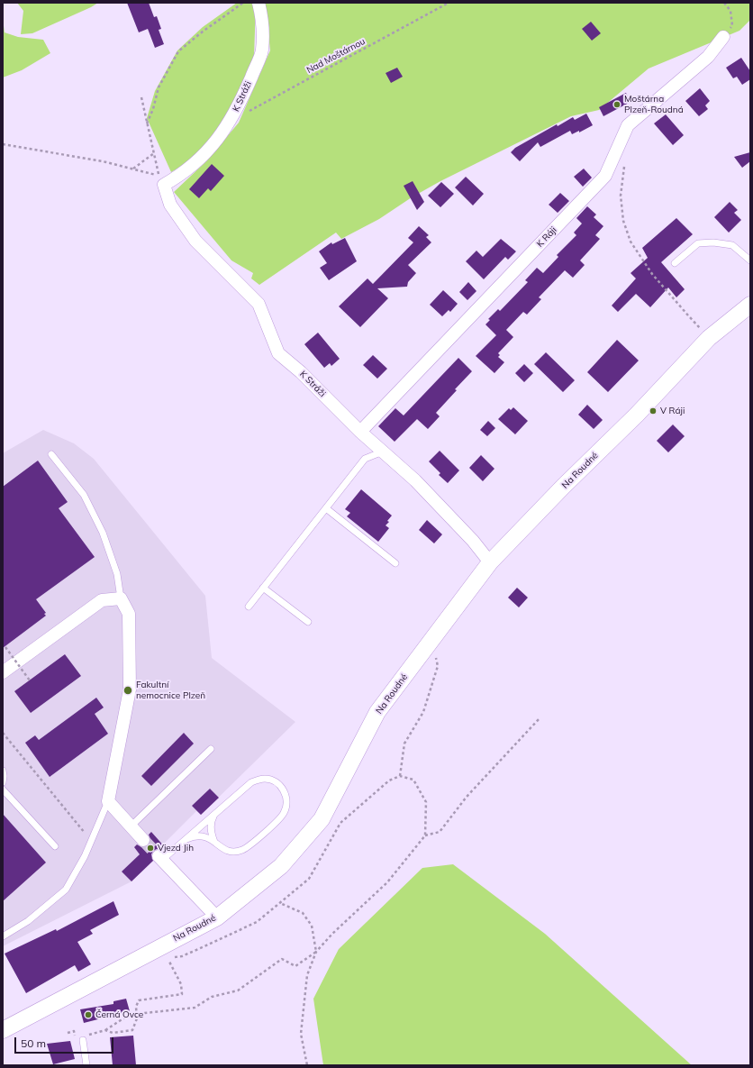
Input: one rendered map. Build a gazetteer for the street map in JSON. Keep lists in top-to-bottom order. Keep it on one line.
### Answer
{"streets":{"street":["K Stráži","K Ráji","Na Roudné"],"path":["Nad Moštárnou"]},"crossings":[["Nad Moštárnou","K Stráži"],["K Stráži","K Ráji"],["K Stráži","Na Roudné"]],"places":["Moštárna Plzeň-Roudná","V Ráji","Fakultní nemocnice Plzeň","Vjezd Jih","Černá Ovce"],"scale_bar":"50 m"}
